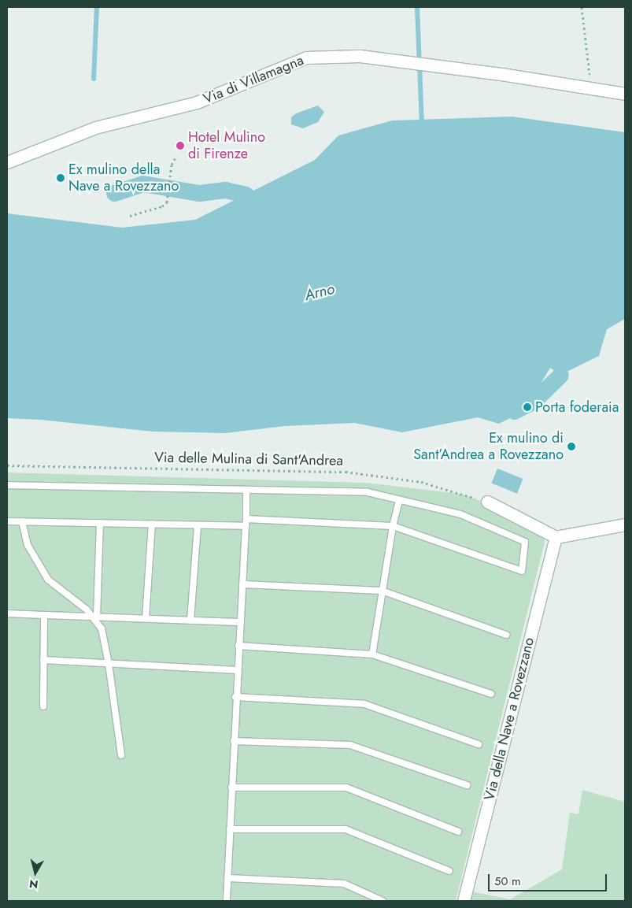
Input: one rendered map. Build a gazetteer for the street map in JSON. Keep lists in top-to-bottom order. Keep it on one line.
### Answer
{"streets":{"street":["Via di Villamagna","Via della Nave a Rovezzano"],"path":["Via delle Mulina di Sant'Andrea"]},"water":["Arno"],"places":["Hotel Mulino di Firenze","Ex mulino della Nave a Rovezzano","Porta foderaia","Ex mulino di Sant’Andrea a Rovezzano"],"scale_bar":"50 m","north":"bottom"}
